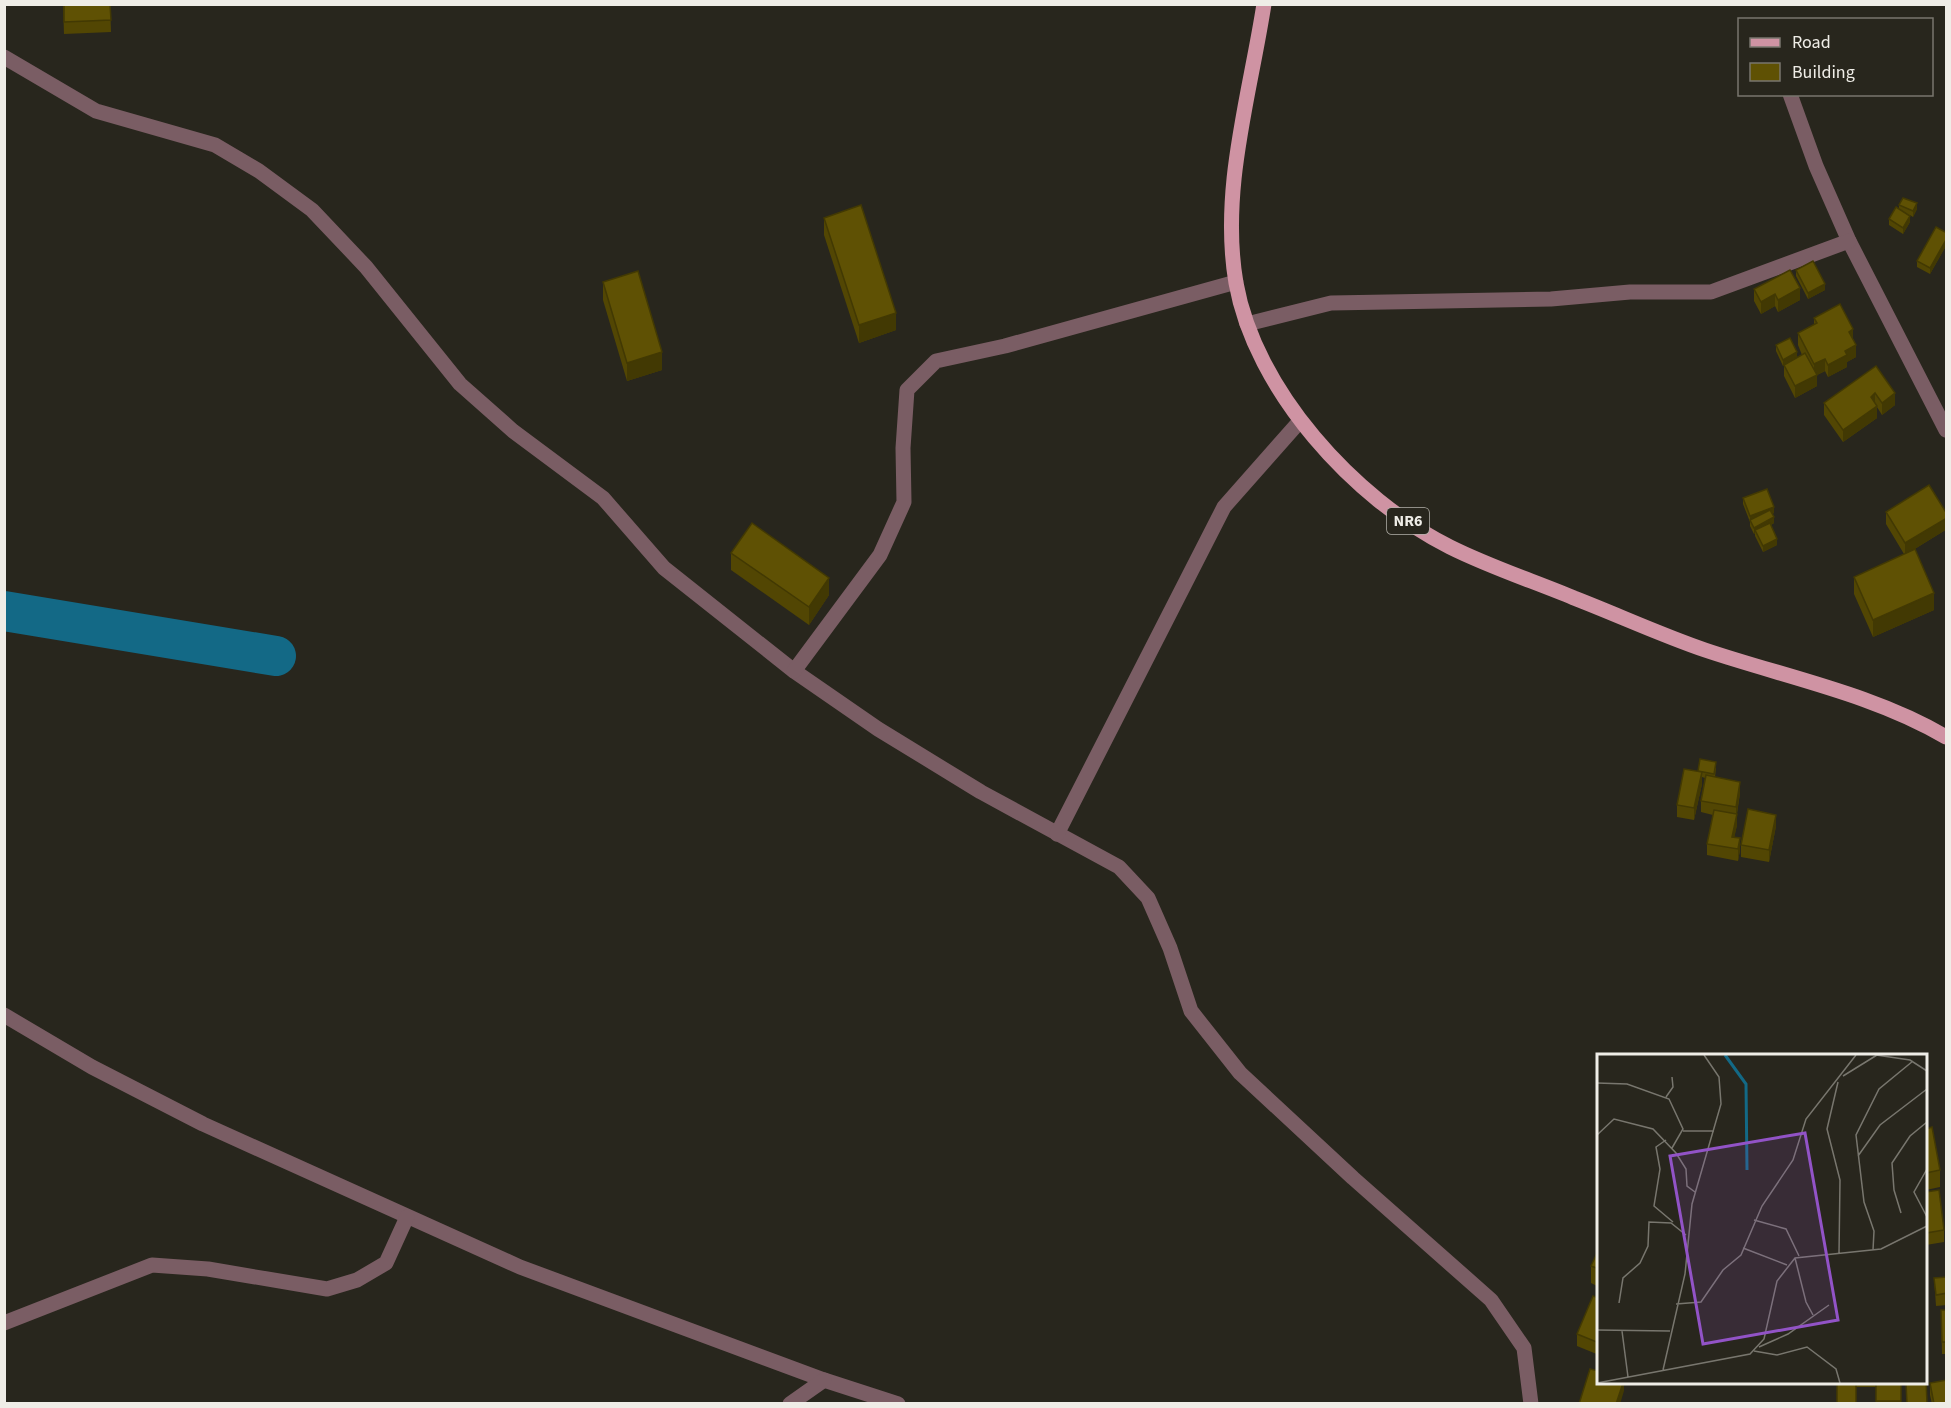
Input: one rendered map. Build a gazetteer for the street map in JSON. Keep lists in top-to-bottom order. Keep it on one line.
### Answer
{"streets":{"main road":["NR6"]},"legend":["Road","Building"]}
